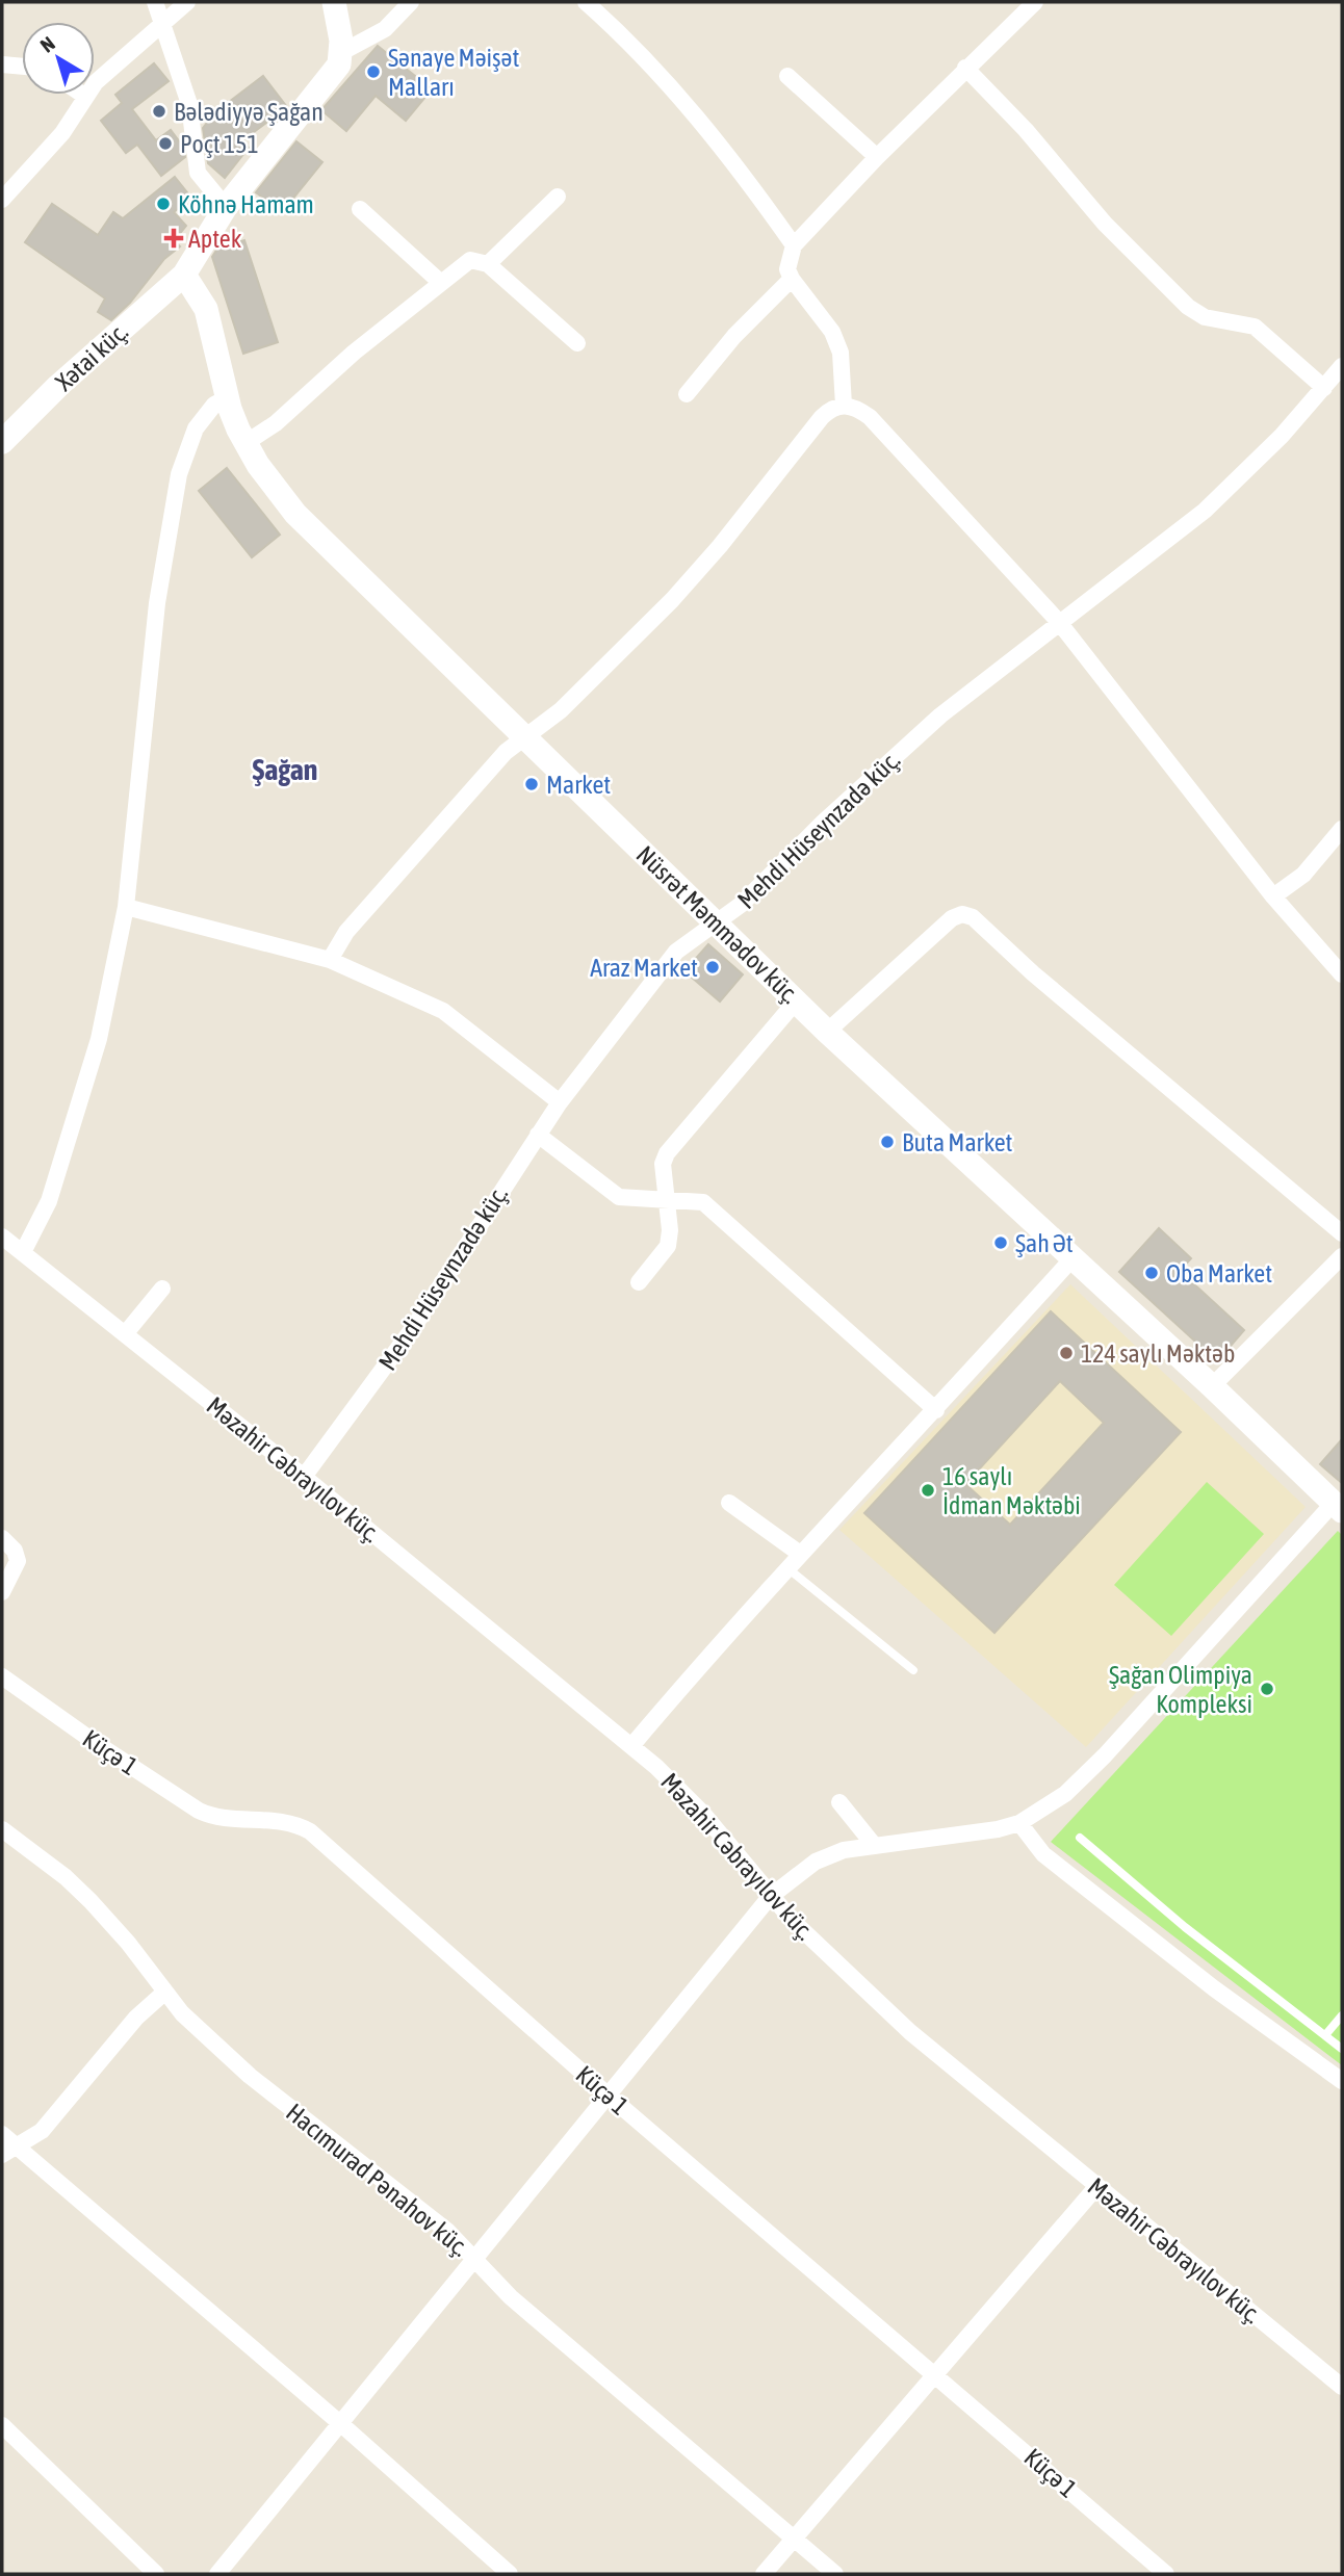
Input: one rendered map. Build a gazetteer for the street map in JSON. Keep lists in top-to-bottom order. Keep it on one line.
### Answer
{"streets":{"street":["Xətai küç.","Mehdi Hüseynzadə küç.","Nüsrət Məmmədov küç.","Məzahir Cəbrayılov küç.","Küçə 1","Hacımurad Pənahov küç."]},"crossings":[["Xətai küç.","Nüsrət Məmmədov küç."],["Mehdi Hüseynzadə küç.","Nüsrət Məmmədov küç."],["Mehdi Hüseynzadə küç.","Məzahir Cəbrayılov küç."]],"districts":["Şağan"],"places":{"other":["Sənaye Məişət Malları","Bələdiyyə Şağan","Poçt 151","Köhnə Hamam","Market","Araz Market","Buta Market","Şah Ət","Oba Market","124 saylı Məktəb","16 saylı İdman Məktəbi","Şağan Olimpiya Kompleksi"],"health":["Aptek"]},"north":"top left"}
